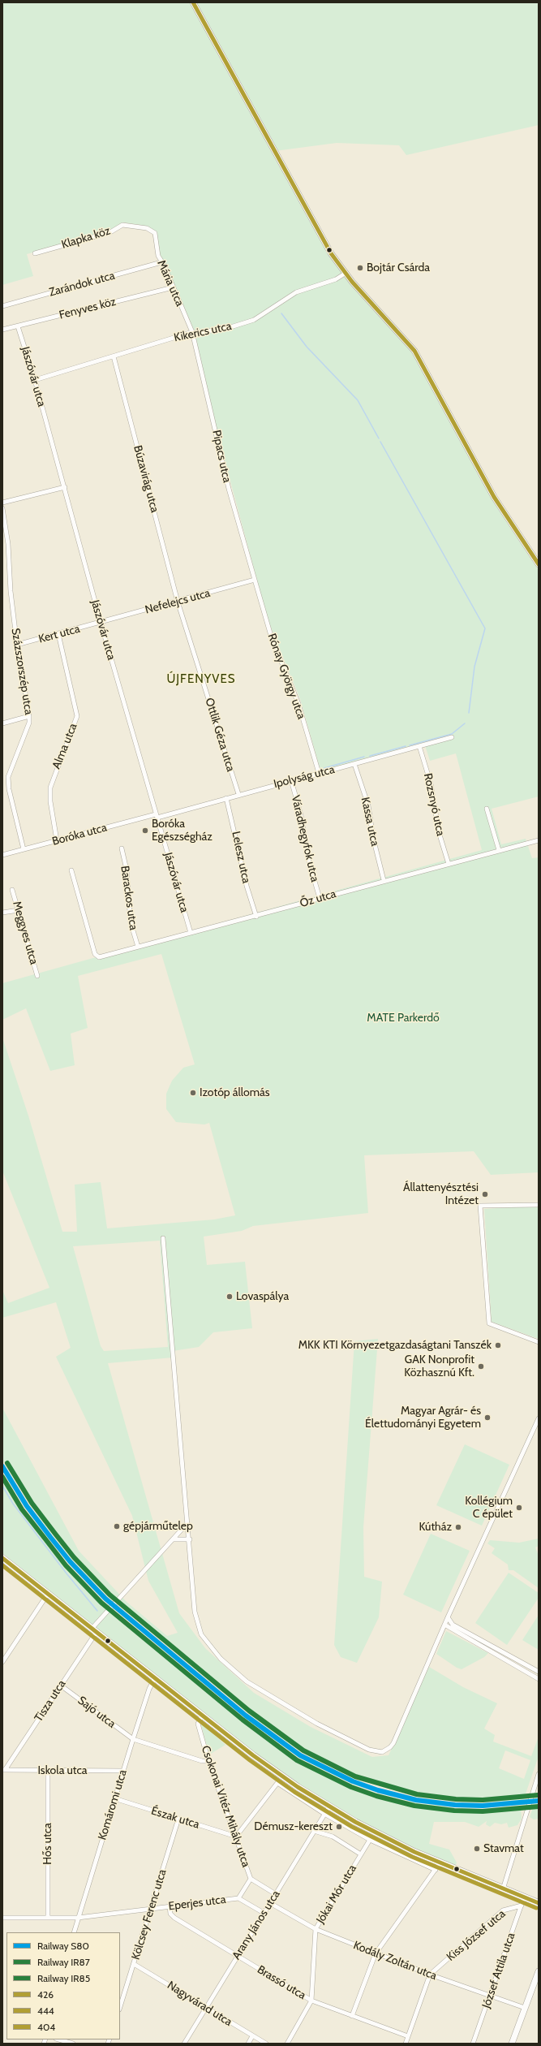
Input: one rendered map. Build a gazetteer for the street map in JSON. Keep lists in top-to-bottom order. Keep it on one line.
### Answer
{"streets":{"street":["Klapka köz","Mária utca","Zarándok utca","Fenyves köz","Kikerics utca","Jászóvár utca","Pipacs utca","Búzavirág utca","Nefelejcs utca","Kert utca","Százszorszép utca","Rónay György utca","Ottlik Géza utca","Alma utca","Ipolyság utca","Rozsnyó utca","Kassa utca","Boróka utca","Váradhegyfok utca","Lelesz utca","Barackos utca","Őz utca","Meggyes utca","Tisza utca","Sajó utca","Iskola utca","Komáromi utca","Csokonai Vitéz Mihály utca","Észak utca","Hős utca","Jókai Mór utca","Eperjes utca","Kölcsey Ferenc utca","Arany János utca","Kiss József utca","Kodály Zoltán utca","József Attila utca","Brassó utca","Nagyvárad utca"]},"crossings":[["Klapka köz","Mária utca"],["Mária utca","Zarándok utca"],["Mária utca","Fenyves köz"],["Mária utca","Kikerics utca"],["Mária utca","Pipacs utca"],["Fenyves köz","Jászóvár utca"],["Kikerics utca","Jászóvár utca"],["Kikerics utca","Pipacs utca"],["Kikerics utca","Búzavirág utca"],["Jászóvár utca","Nefelejcs utca"],["Jászóvár utca","Kert utca"],["Jászóvár utca","Ipolyság utca"],["Jászóvár utca","Boróka utca"],["Jászóvár utca","Őz utca"],["Pipacs utca","Nefelejcs utca"],["Pipacs utca","Rónay György utca"],["Búzavirág utca","Nefelejcs utca"],["Búzavirág utca","Ottlik Géza utca"],["Nefelejcs utca","Kert utca"],["Nefelejcs utca","Rónay György utca"],["Nefelejcs utca","Ottlik Géza utca"],["Kert utca","Százszorszép utca"],["Kert utca","Alma utca"],["Százszorszép utca","Boróka utca"],["Rónay György utca","Ipolyság utca"],["Ottlik Géza utca","Ipolyság utca"],["Alma utca","Boróka utca"],["Ipolyság utca","Rozsnyó utca"],["Ipolyság utca","Kassa utca"],["Ipolyság utca","Boróka utca"],["Ipolyság utca","Váradhegyfok utca"],["Ipolyság utca","Lelesz utca"],["Rozsnyó utca","Őz utca"],["Kassa utca","Őz utca"],["Váradhegyfok utca","Őz utca"],["Lelesz utca","Őz utca"],["Barackos utca","Őz utca"],["Tisza utca","Sajó utca"],["Tisza utca","Iskola utca"],["Sajó utca","Komáromi utca"],["Sajó utca","Csokonai Vitéz Mihály utca"],["Iskola utca","Komáromi utca"],["Iskola utca","Hős utca"],["Komáromi utca","Észak utca"],["Komáromi utca","Eperjes utca"],["Csokonai Vitéz Mihály utca","Észak utca"],["Csokonai Vitéz Mihály utca","Eperjes utca"],["Csokonai Vitéz Mihály utca","Arany János utca"],["Észak utca","Kölcsey Ferenc utca"],["Hős utca","Eperjes utca"],["Jókai Mór utca","Kodály Zoltán utca"],["Jókai Mór utca","Brassó utca"],["Eperjes utca","Kölcsey Ferenc utca"],["Eperjes utca","Brassó utca"],["Kölcsey Ferenc utca","Nagyvárad utca"],["Arany János utca","Kodály Zoltán utca"],["Arany János utca","Brassó utca"],["Arany János utca","Nagyvárad utca"],["Kiss József utca","Kodály Zoltán utca"],["Kiss József utca","József Attila utca"],["Kiss József utca","Brassó utca"],["Kodály Zoltán utca","József Attila utca"]],"districts":["ÚJFENYVES"],"parks":["MATE Parkerdő"],"places":["Bojtár Csárda","Boróka Egészségház","Izotóp állomás","Állattenyésztési Intézet","Lovaspálya","MKK KTI Környezetgazdaságtani Tanszék","GAK Nonprofit Közhasznú Kft.","Magyar Agrár- és Élettudományi Egyetem","Kollégium C épület","gépjárműtelep","Kútház","Démusz-kereszt","Stavmat"],"lines":["transit line 444","rail line IR85","rail line S80","rail line IR87","transit line 426","transit line 404"],"legend":["Railway S80","Railway IR87","Railway IR85","426","444","404"]}
